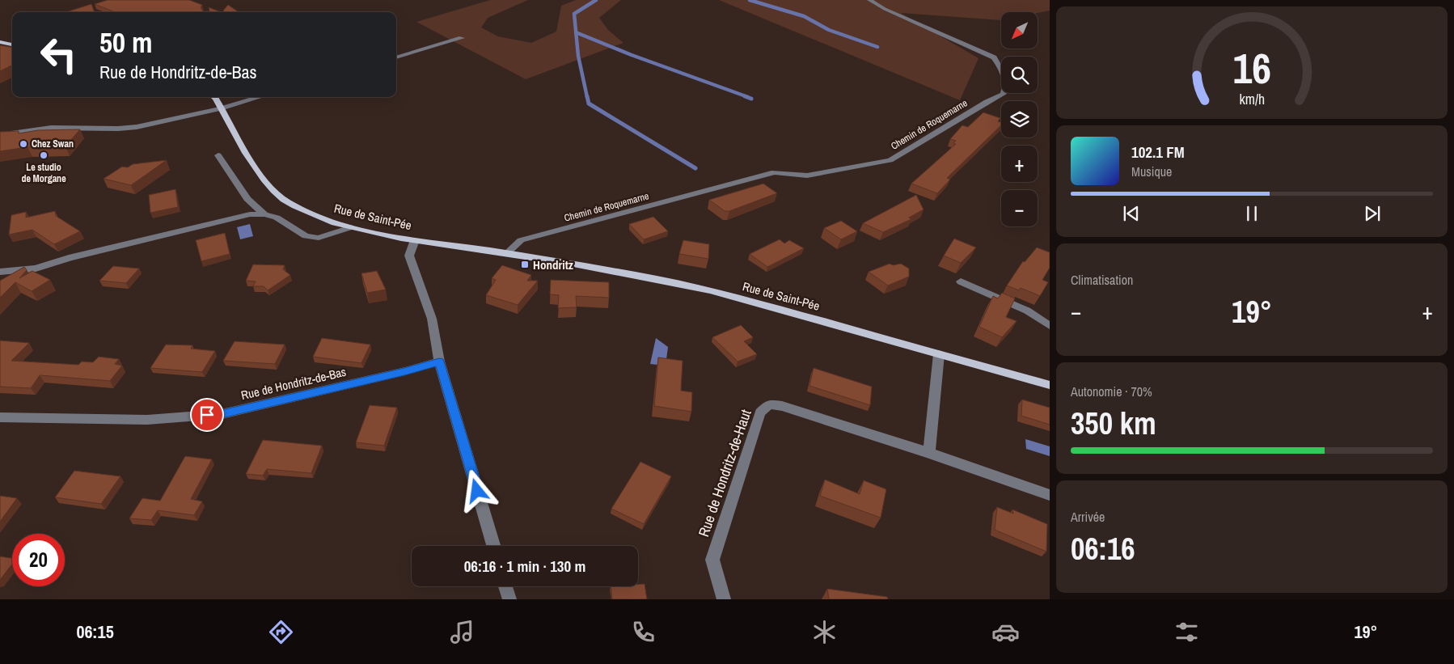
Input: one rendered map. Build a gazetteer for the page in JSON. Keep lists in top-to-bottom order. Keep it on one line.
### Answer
{"streets":{"main road":["Rue de Saint-Pée"],"street":["Chemin de Roquemarne","Rue de Hondritz-de-Bas","Rue de Hondritz-de-Haut"]},"crossings":[["Chemin de Roquemarne","Rue de Saint-Pée"]],"places":{"other":["Chez Swan","Le studio de Morgane"],"transit":["Hondritz"]},"north":"bottom left","page":{"map_buttons":["+","−"],"turn":["50 m","Rue de Hondritz-de-Bas"],"song":["102.1 FM","Musique"],"tile":["Climatisation",["Autonomie · 70%","350 km"],["Arrivée","06:16"]],"heat":["−","19°","+"],"limit":"20","trip":"06:16 · 1 min · 130 m","tabs":["06:15","19°"],"gauge":["16","km/h"]}}
